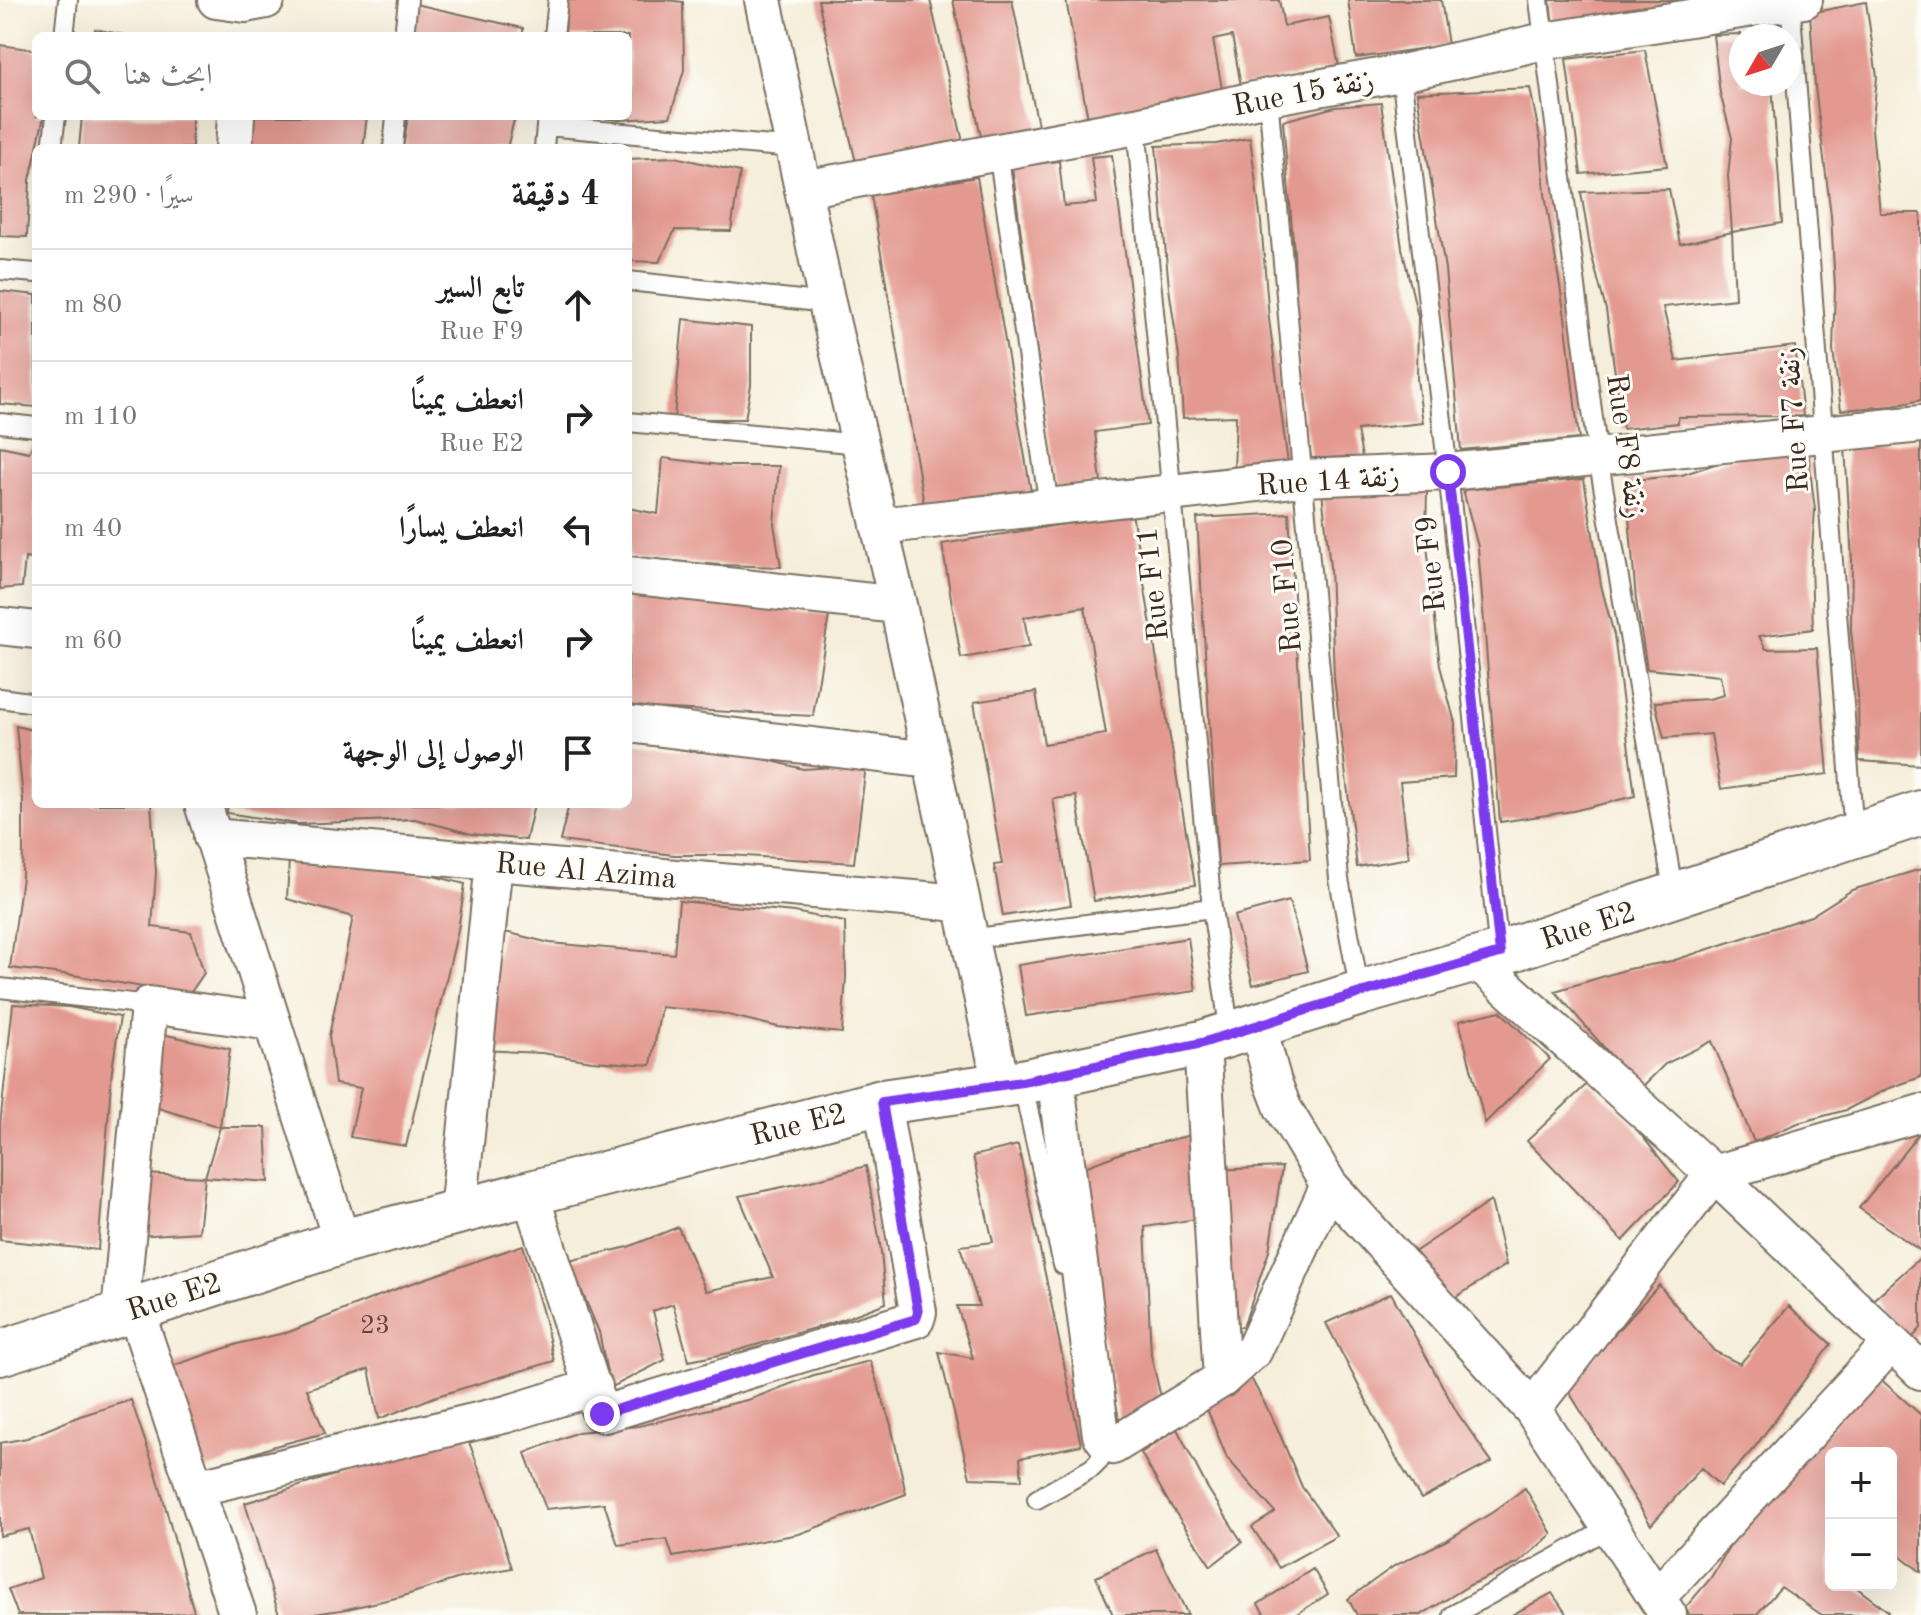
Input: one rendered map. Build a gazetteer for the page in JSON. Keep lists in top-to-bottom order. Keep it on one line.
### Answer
{"streets":{"street":["Rue 15 زنقة","Rue 14 زنقة","Rue Al Azima","Rue E2"],"lane":["Rue F7 زنقة","Rue F8 زنقة","Rue F9","Rue F11","Rue F10"]},"crossings":[["Rue 15 زنقة","Rue F7 زنقة"],["Rue 15 زنقة","Rue F8 زنقة"],["Rue 15 زنقة","Rue F9"],["Rue 15 زنقة","Rue F11"],["Rue 15 زنقة","Rue F10"],["Rue F7 زنقة","Rue 14 زنقة"],["Rue F7 زنقة","Rue E2"],["Rue F8 زنقة","Rue 14 زنقة"],["Rue F8 زنقة","Rue E2"],["Rue 14 زنقة","Rue F9"],["Rue 14 زنقة","Rue F11"],["Rue 14 زنقة","Rue F10"],["Rue F9","Rue E2"],["Rue F11","Rue E2"],["Rue F10","Rue E2"]],"house_numbers":["23"],"north":"bottom left","page":{"search":"ابحث هنا","heading":["4 دقيقة","سيرًا · 290 m"],"list":[["تابع السير","Rue F9","80 m"],["انعطف يمينًا","Rue E2","110 m"],["انعطف يسارًا","40 m"],["انعطف يمينًا","60 m"],"الوصول إلى الوجهة"],"map_buttons":["+","−"]}}
